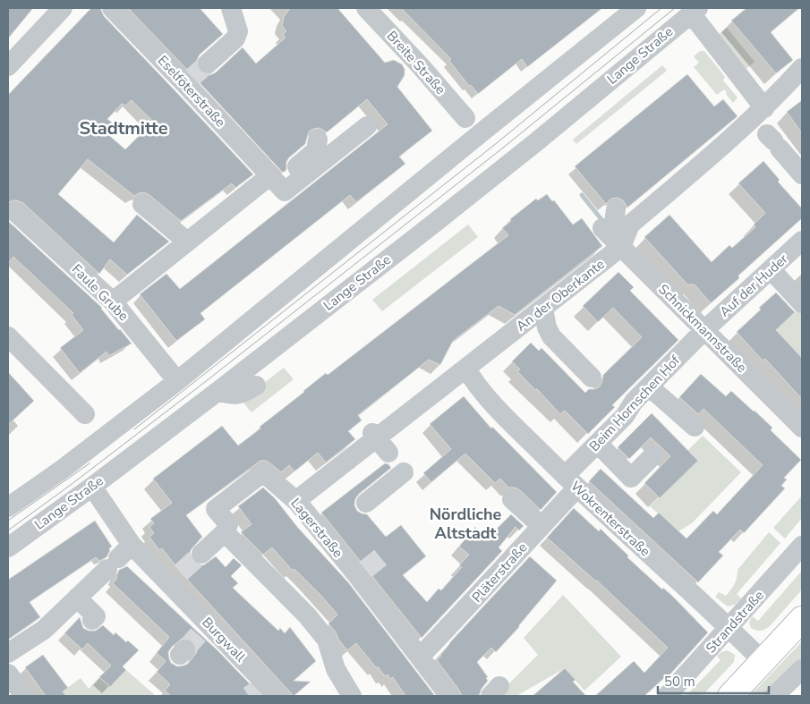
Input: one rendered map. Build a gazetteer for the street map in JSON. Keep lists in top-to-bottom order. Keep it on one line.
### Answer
{"streets":{"street":["Lange Straße","Breite Straße","Eselföterstraße","Auf der Huder","Faule Grube","An der Oberkante","Schnickmannstraße","Beim Hornschen Hof","Wokrenterstraße","Lagerstraße","Pläterstraße","Strandstraße","Burgwall"]},"crossings":[["Lange Straße","Burgwall"],["Auf der Huder","Schnickmannstraße"],["Auf der Huder","Beim Hornschen Hof"],["An der Oberkante","Schnickmannstraße"],["An der Oberkante","Wokrenterstraße"],["An der Oberkante","Lagerstraße"],["Schnickmannstraße","Beim Hornschen Hof"],["Beim Hornschen Hof","Wokrenterstraße"],["Beim Hornschen Hof","Pläterstraße"],["Wokrenterstraße","Pläterstraße"],["Wokrenterstraße","Strandstraße"],["Lagerstraße","Pläterstraße"]],"districts":["Stadtmitte","Nördliche Altstadt"],"scale_bar":"50 m"}
